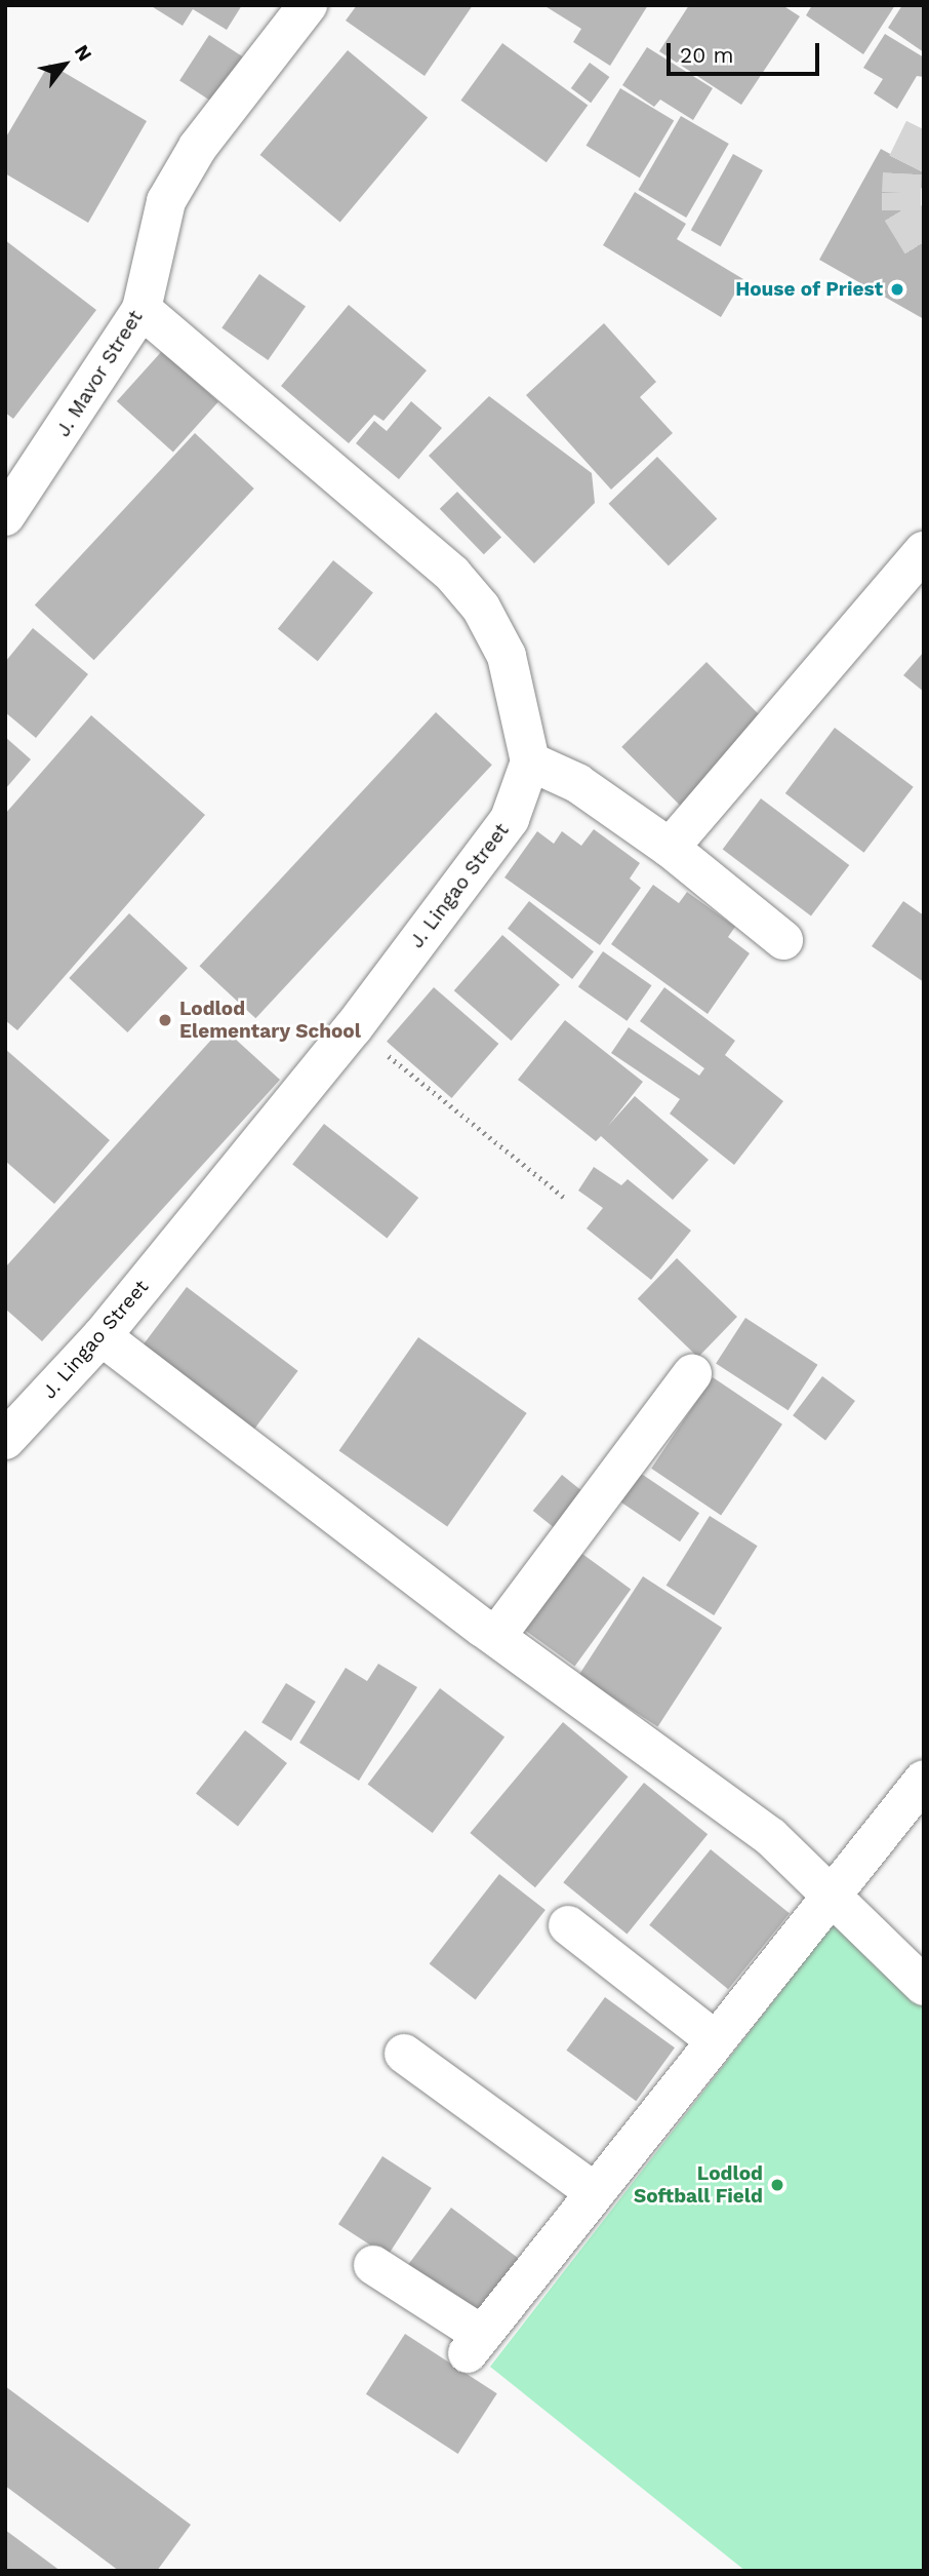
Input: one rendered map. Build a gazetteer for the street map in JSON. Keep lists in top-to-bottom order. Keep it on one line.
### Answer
{"streets":{"street":["J. Mavor Street","J. Lingao Street"]},"places":["House of Priest","Lodlod Elementary School","Lodlod Softball Field"],"scale_bar":"20 m","north":"top right"}
